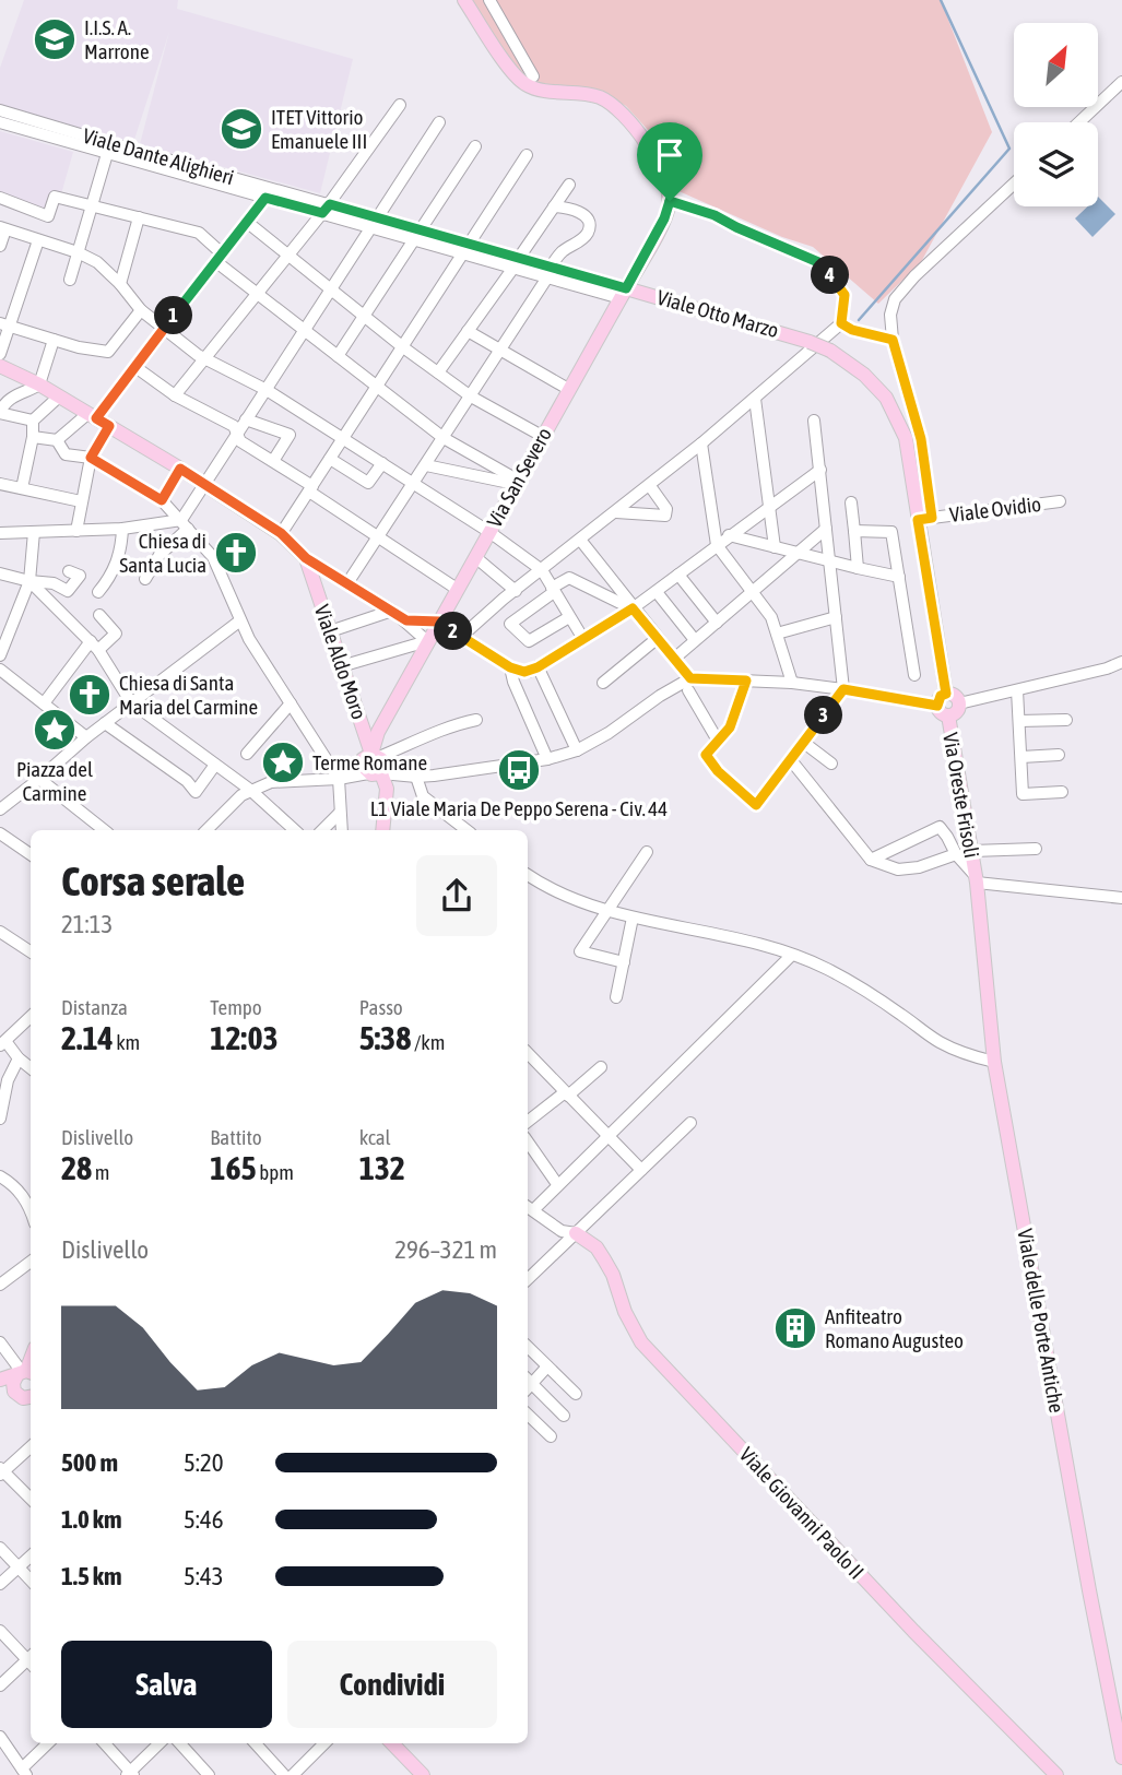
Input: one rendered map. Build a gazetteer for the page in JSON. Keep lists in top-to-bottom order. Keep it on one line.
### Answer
{"streets":{"main road":["Viale Otto Marzo","Via San Severo","Viale Aldo Moro","Via Oreste Frisoli","Viale delle Porte Antiche","Viale Giovanni Paolo II"],"street":["Viale Dante Alighieri","Viale Ovidio"]},"crossings":[["Viale Dante Alighieri","Viale Otto Marzo"],["Viale Dante Alighieri","Via San Severo"],["Viale Otto Marzo","Via San Severo"],["Viale Otto Marzo","Viale Ovidio"],["Via San Severo","Viale Aldo Moro"],["Via Oreste Frisoli","Viale delle Porte Antiche"]],"places":{"school or university":["I.I.S. A. Marrone","ITET Vittorio Emanuele III"],"church":["Chiesa di Santa Lucia","Chiesa di Santa Maria del Carmine"],"place":["Piazza del Carmine","Terme Romane"],"bus stop":["L1 Viale Maria De Peppo Serena - Civ. 44"],"building":["Anfiteatro Romano Augusteo"]},"north":"top right","page":{"pins":["4","1","2","3"],"heading":["Corsa serale","21:13"],"stats":[["Distanza","2.14 km"],["Tempo","12:03"],["Passo","5:38 /km"],["Dislivello","28 m"],["Battito","165 bpm"],["kcal","132"]],"chart":["Dislivello","296–321 m"],"list":[{"name":"500 m","note":"5:20"},{"name":"1.0 km","note":"5:46"},{"name":"1.5 km","note":"5:43"}],"buttons":["Salva","Condividi"]}}
